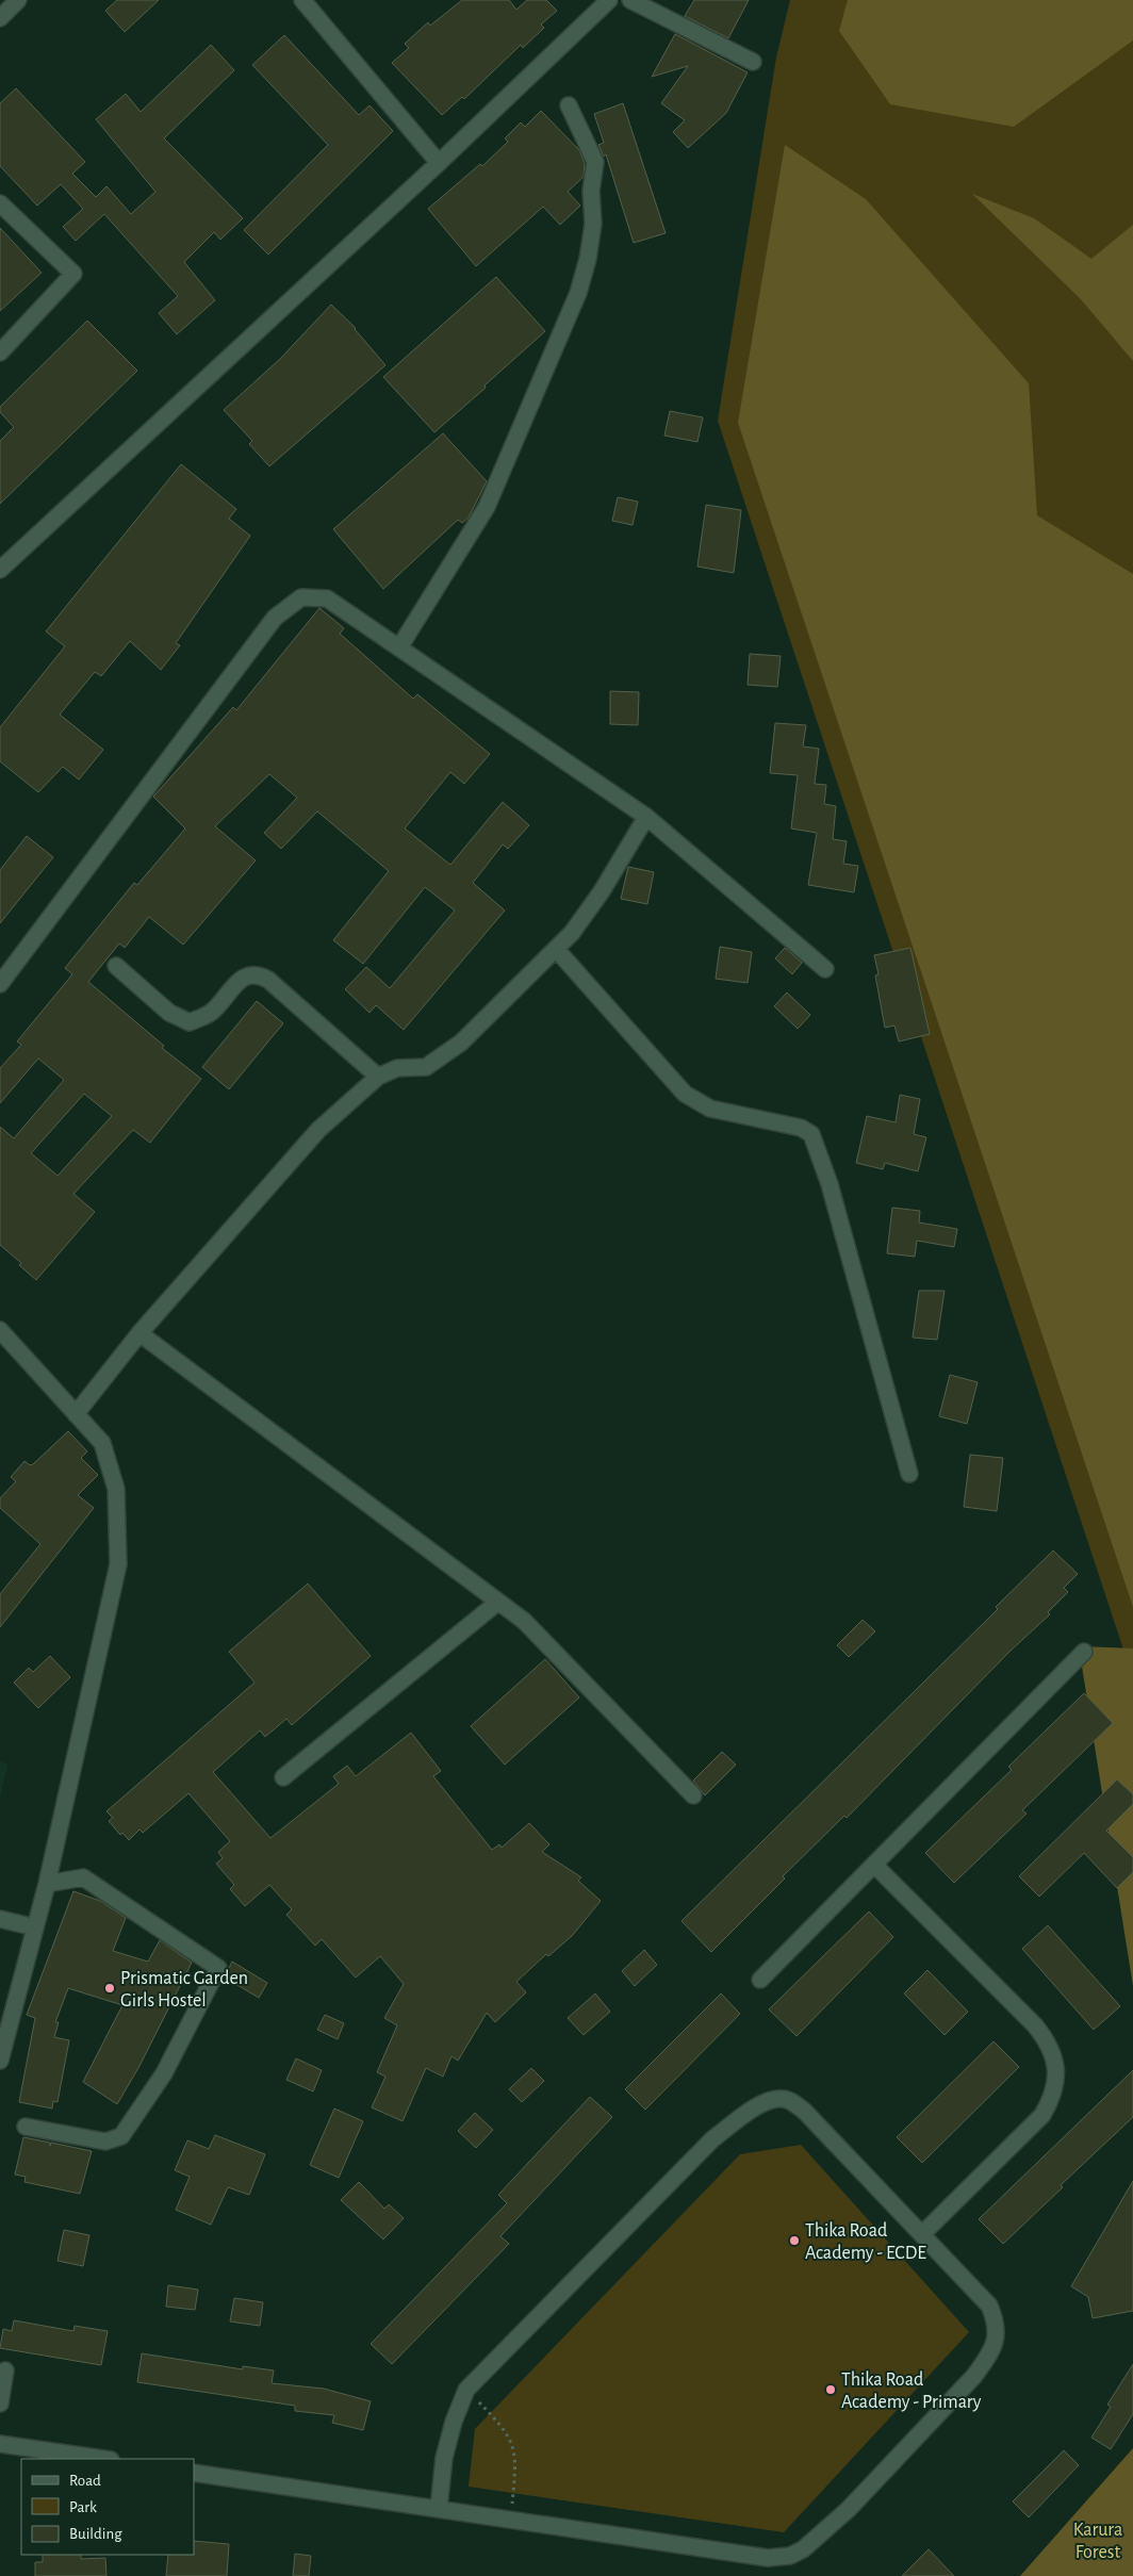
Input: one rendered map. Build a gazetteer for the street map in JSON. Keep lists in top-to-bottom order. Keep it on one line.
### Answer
{"parks":["Karura Forest"],"places":["Prismatic Garden Girls Hostel","Thika Road Academy - ECDE","Thika Road Academy - Primary"],"legend":["Road","Park","Building"]}
